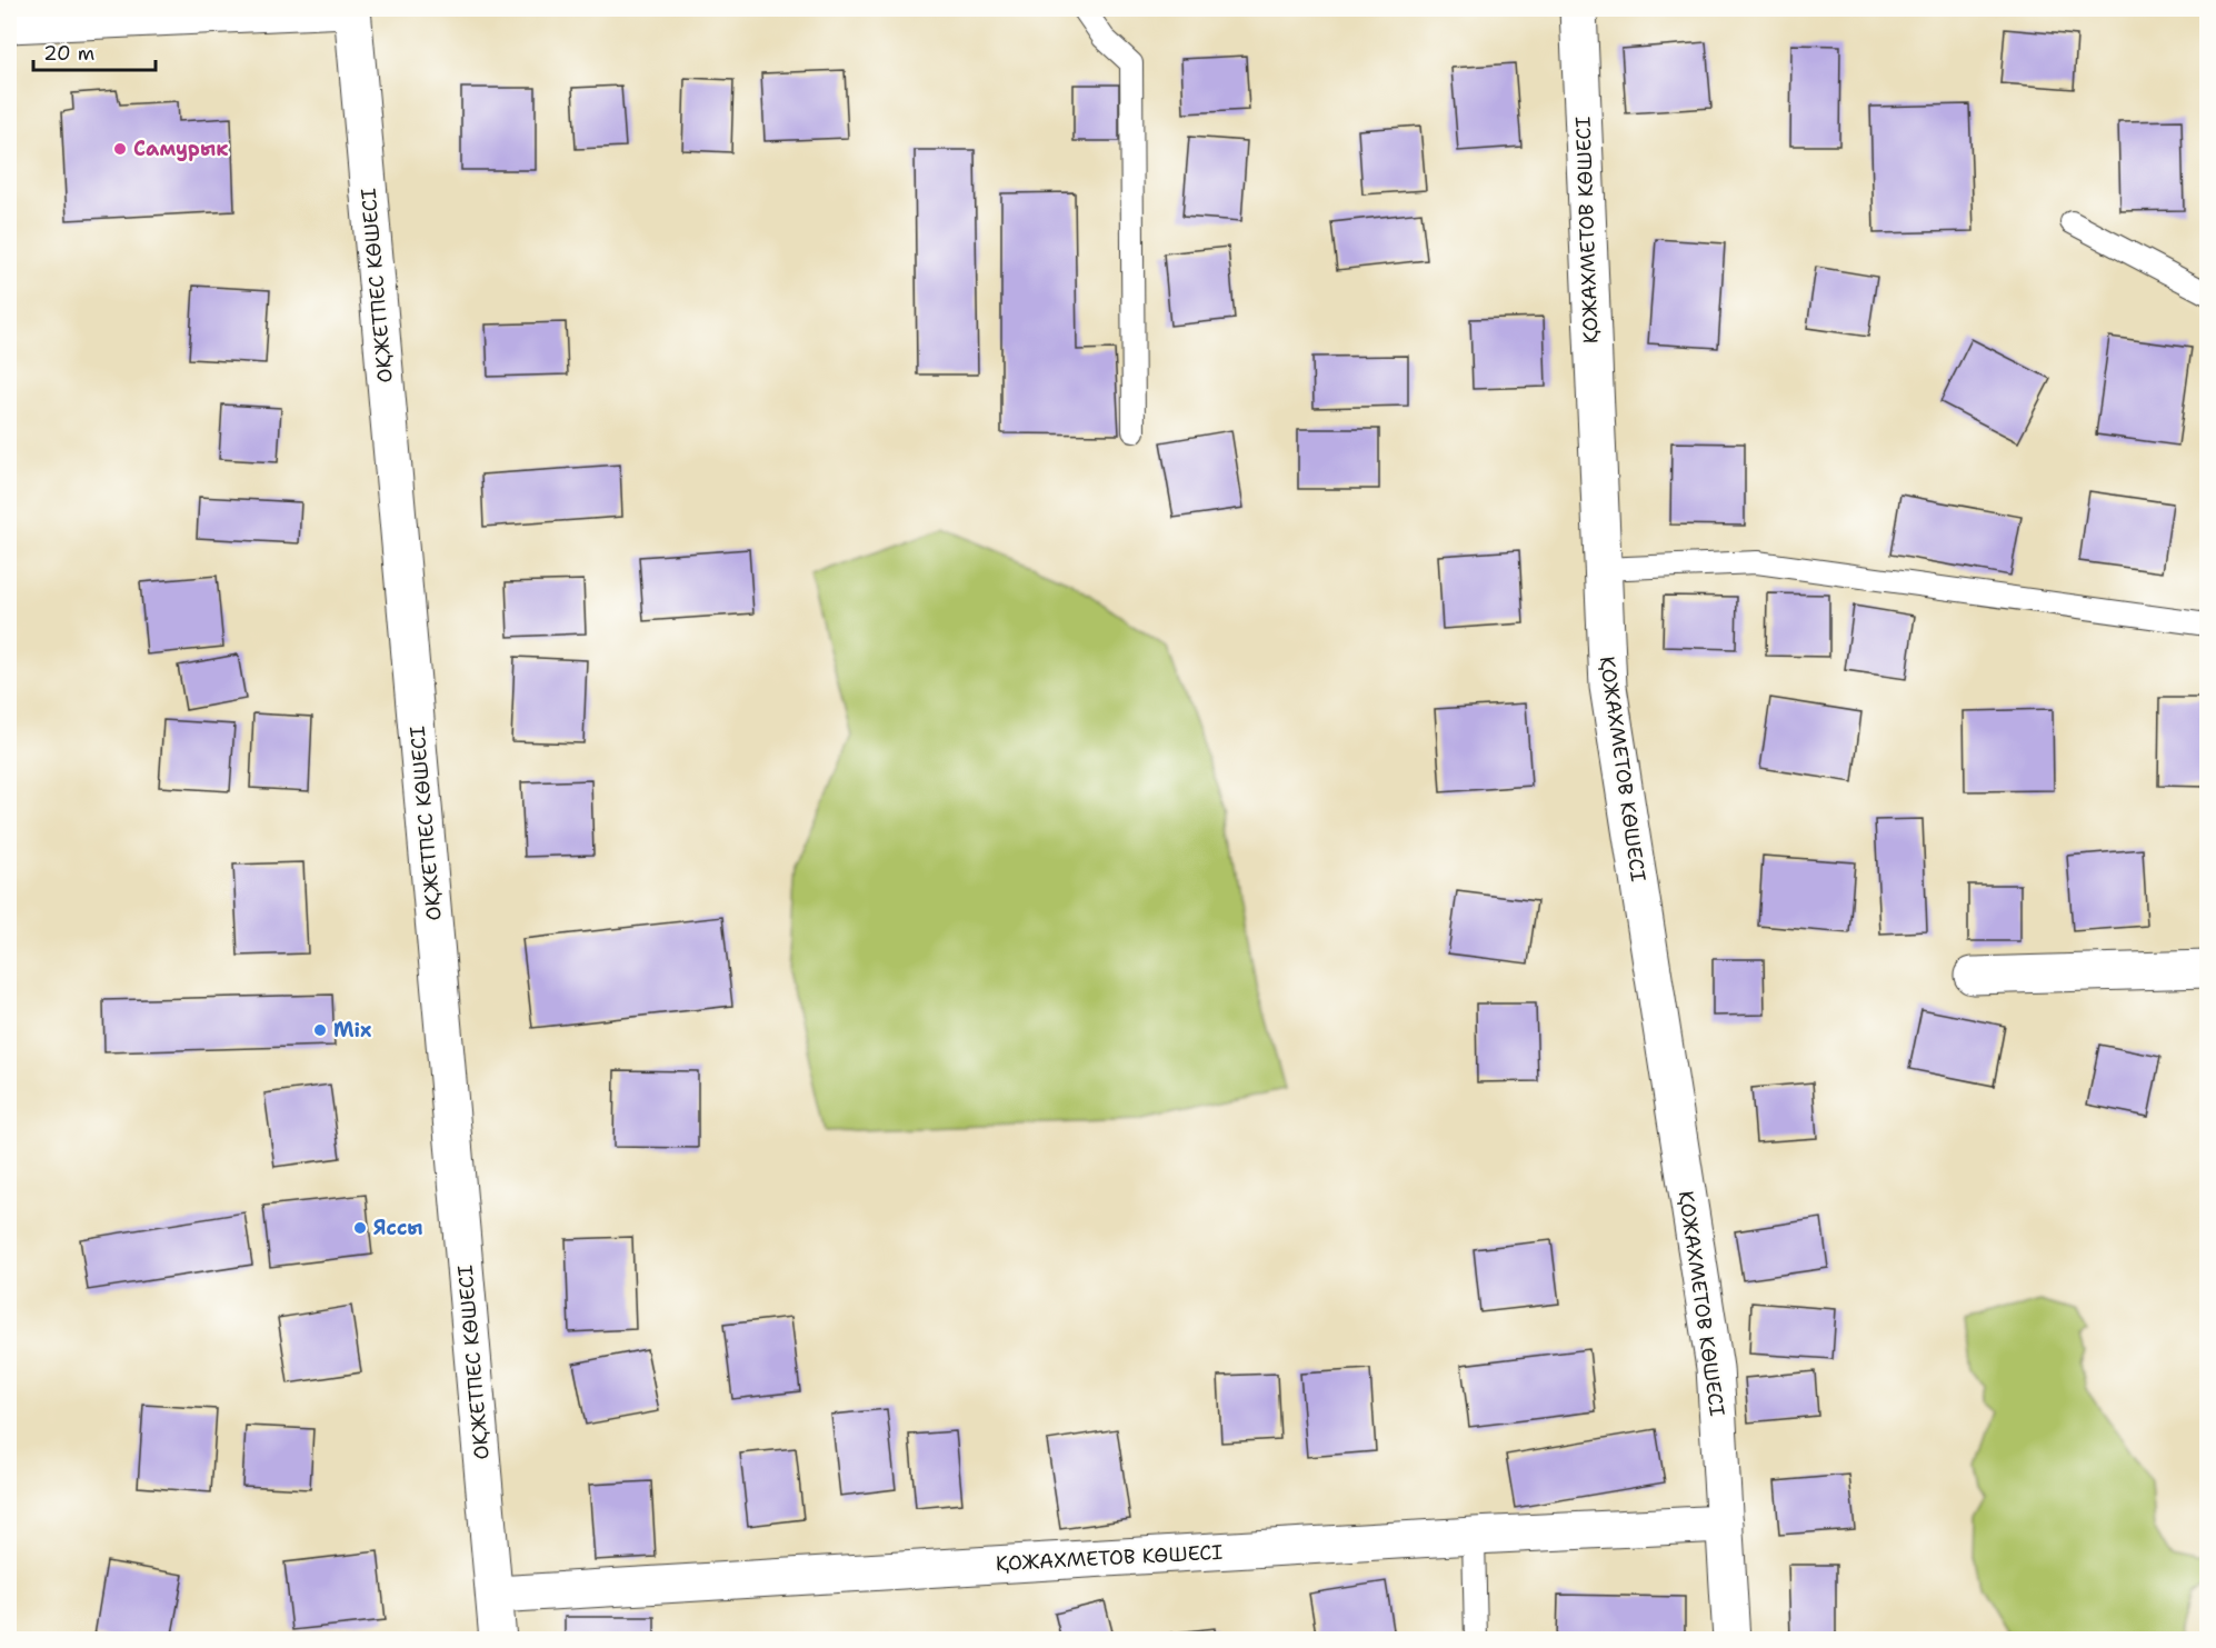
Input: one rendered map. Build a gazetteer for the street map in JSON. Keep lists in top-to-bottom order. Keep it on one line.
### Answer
{"streets":{"street":["ҚОЖАХМЕТОВ КӨШЕСІ","ОҚЖЕТПЕС КӨШЕСІ"]},"crossings":[["ҚОЖАХМЕТОВ КӨШЕСІ","ОҚЖЕТПЕС КӨШЕСІ"]],"places":["Самурык","Mix","Яссы"],"scale_bar":"20 m"}
